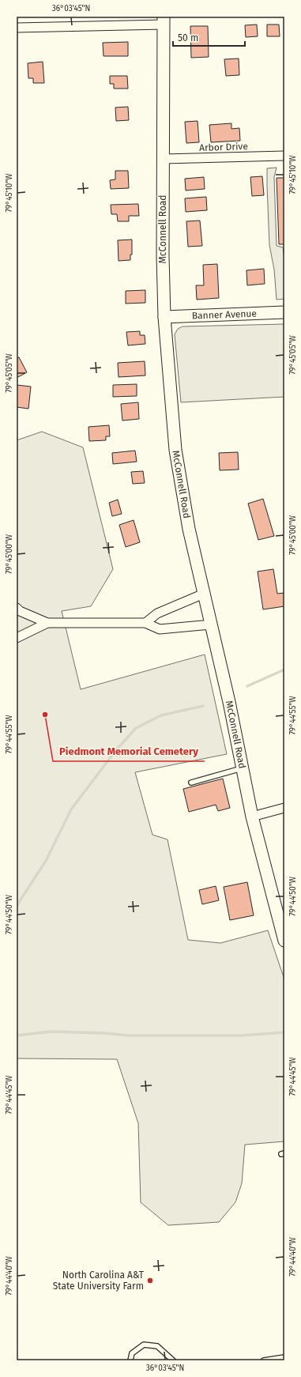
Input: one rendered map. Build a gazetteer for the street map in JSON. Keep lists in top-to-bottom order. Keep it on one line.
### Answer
{"streets":{"street":["Arbor Drive","McConnell Road","Banner Avenue"]},"crossings":[["Arbor Drive","McConnell Road"],["McConnell Road","Banner Avenue"]],"places":["Piedmont Memorial Cemetery","North Carolina A&T State University Farm"],"scale_bar":"50 m","coordinates":["36°03'45\"N","79°45'10\"W","79°45'05\"W","79°45'00\"W","79°44'55\"W","79°44'50\"W","79°44'45\"W","79°44'40\"W"]}
